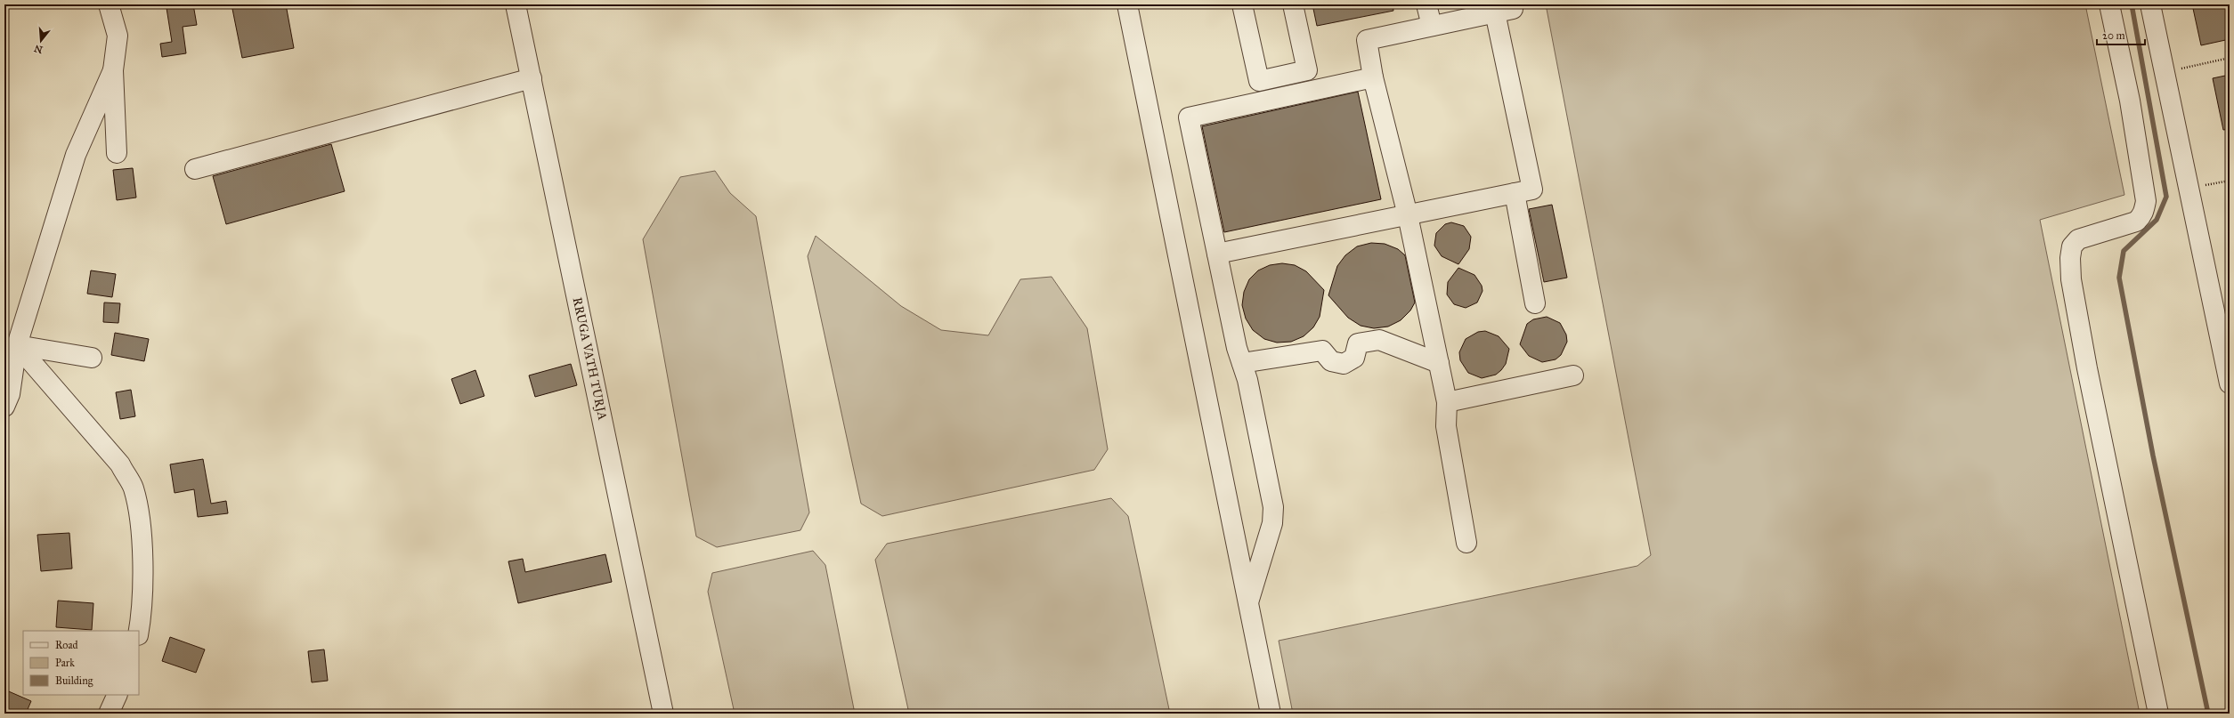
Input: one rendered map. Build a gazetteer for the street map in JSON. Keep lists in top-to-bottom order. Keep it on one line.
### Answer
{"streets":{"street":["RRUGA VATH TURJA"]},"legend":["Road","Park","Building"],"scale_bar":"20 m","north":"bottom"}
